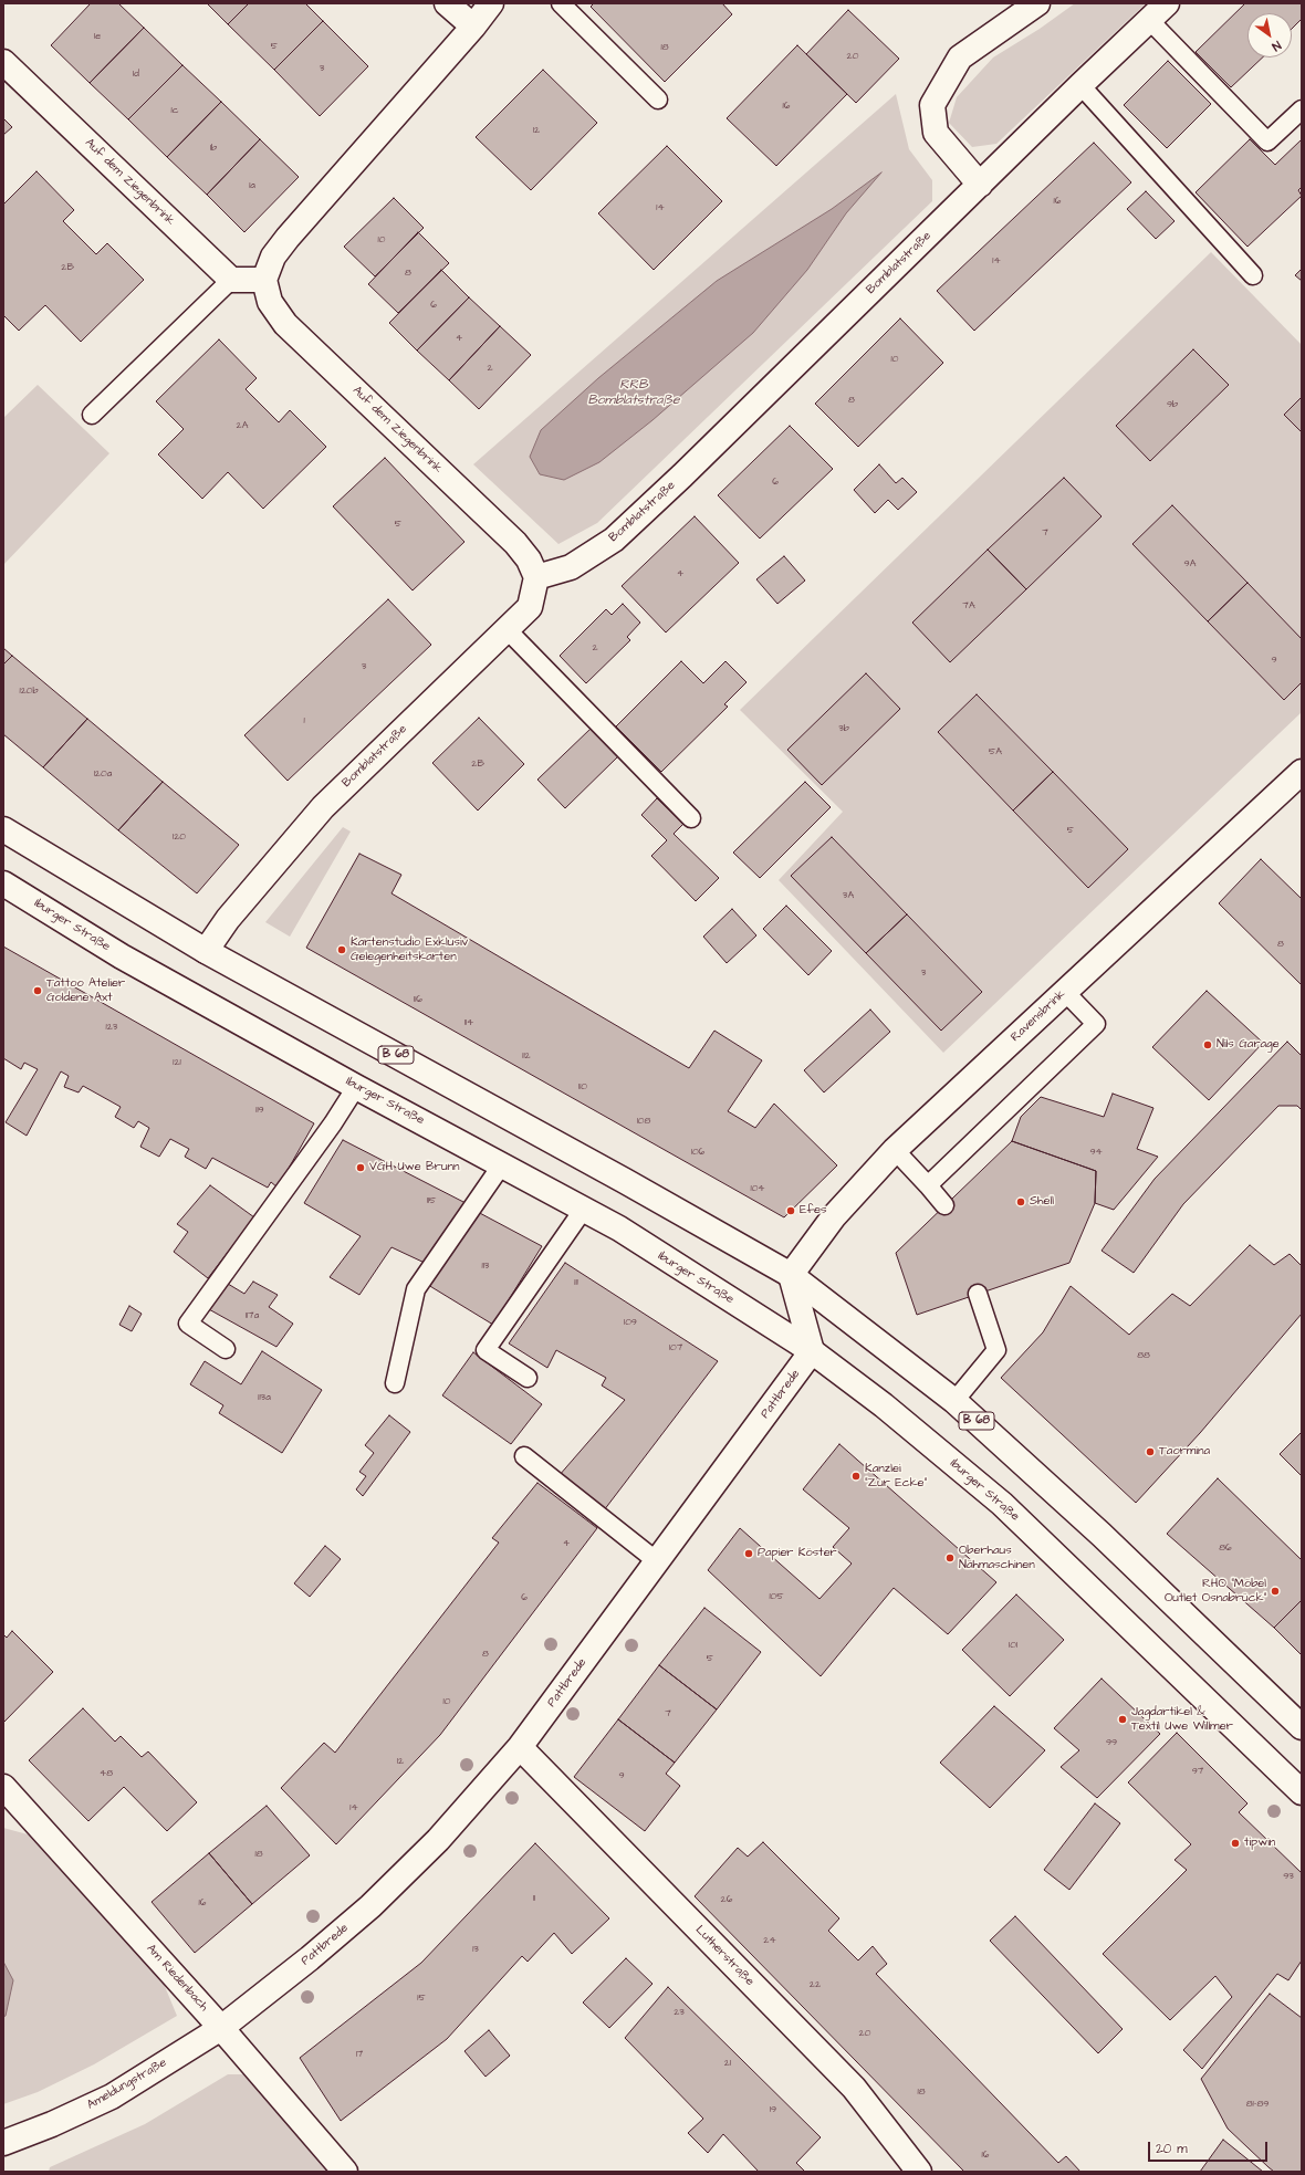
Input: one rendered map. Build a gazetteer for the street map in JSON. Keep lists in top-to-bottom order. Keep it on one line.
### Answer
{"streets":{"street":["Auf dem Ziegenbrink","Bomblatstraße","Iburger Straße","Ravensbrink","B 68","Pattbrede","Lutherstraße","Am Riedenbach","Ameldungstraße"]},"crossings":[["Auf dem Ziegenbrink","Bomblatstraße"],["Bomblatstraße","B 68"],["Iburger Straße","Pattbrede"],["Ravensbrink","B 68"],["Pattbrede","Lutherstraße"],["Pattbrede","Am Riedenbach"],["Pattbrede","Ameldungstraße"],["Am Riedenbach","Ameldungstraße"]],"water":["RRB Bomblatstraße"],"places":["Kartenstudio Exklusiv Gelegenheitskarten","Tattoo Atelier Goldene Axt","Nils Garage","VGH Uwe Brunn","Shell","Efes","Taormina","Kanzlei \"Zur Ecke\"","Papier Köster","Oberhaus Nähmaschinen","RHO \"Möbel Outlet Osnabrück\"","Jagdartikel & Textil Uwe Willmer","tipwin"],"house_numbers":["1e","5","18","20","3","1d","16","1c","12","1b","1a","16","14","10","14","2B","8","6","4","10","2","8","9b","2A","6","5","7","9A","4","7A","2","9","3","120b","1","3b","5A","2B","120a","5","120","3A","8","3","116","114","123","112","121","110","119","108","106","94","104","115","113","111","117a","109","107","88","113a","4","86","105","6","101","8","5","10","7","99","12","97","48","9","14","18","93","11","26","16","24","13","22","15","23","20","17","21","18","81-89","19","16"],"scale_bar":"20 m","north":"bottom right"}
